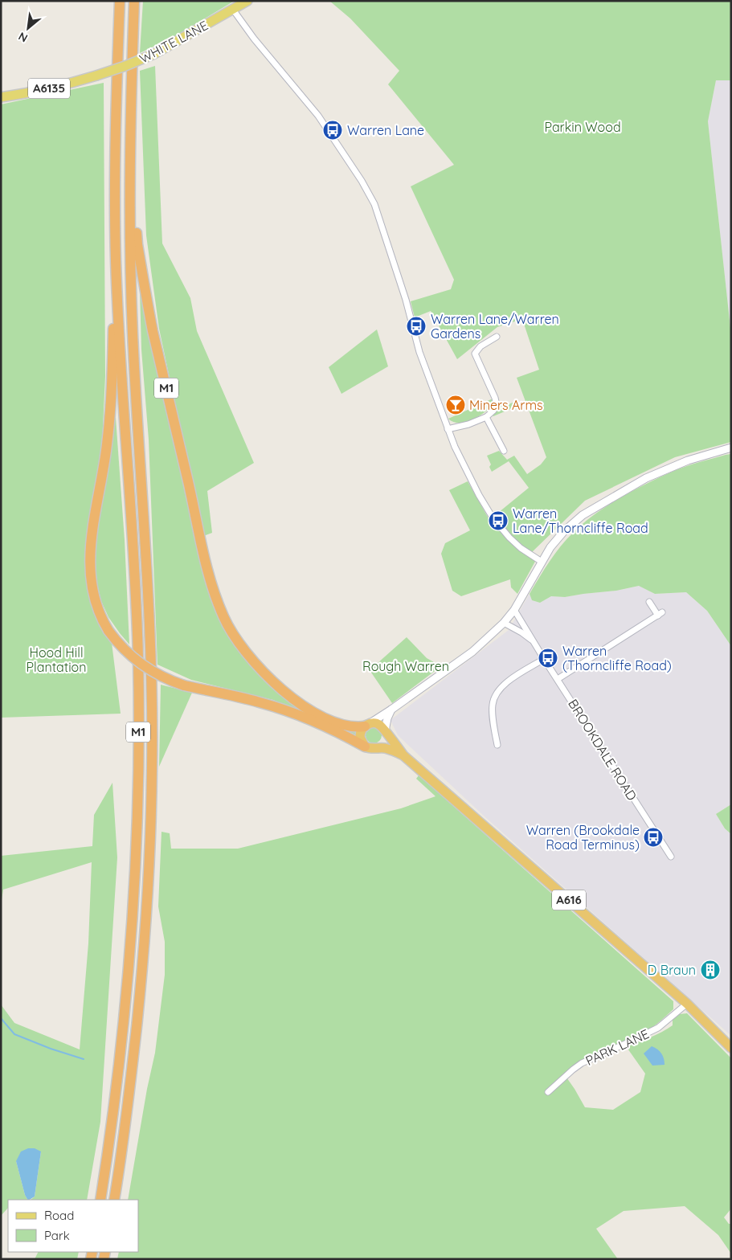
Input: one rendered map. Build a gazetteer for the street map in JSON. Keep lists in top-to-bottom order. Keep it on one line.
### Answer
{"streets":{"highway":["M1","A616"],"main road":["WHITE LANE","A6135"],"street":["BROOKDALE ROAD","PARK LANE"]},"crossings":[["M1","A616"],["A616","PARK LANE"]],"parks":["Parkin Wood","Hood Hill Plantation","Rough Warren"],"places":{"bus stop":["Warren Lane","Warren Lane/Warren Gardens","Warren Lane/Thorncliffe Road","Warren (Thorncliffe Road)","Warren (Brookdale Road Terminus)"],"bar":["Miners Arms"],"building":["D Braun"]},"legend":["Road","Park"],"north":"bottom left"}
